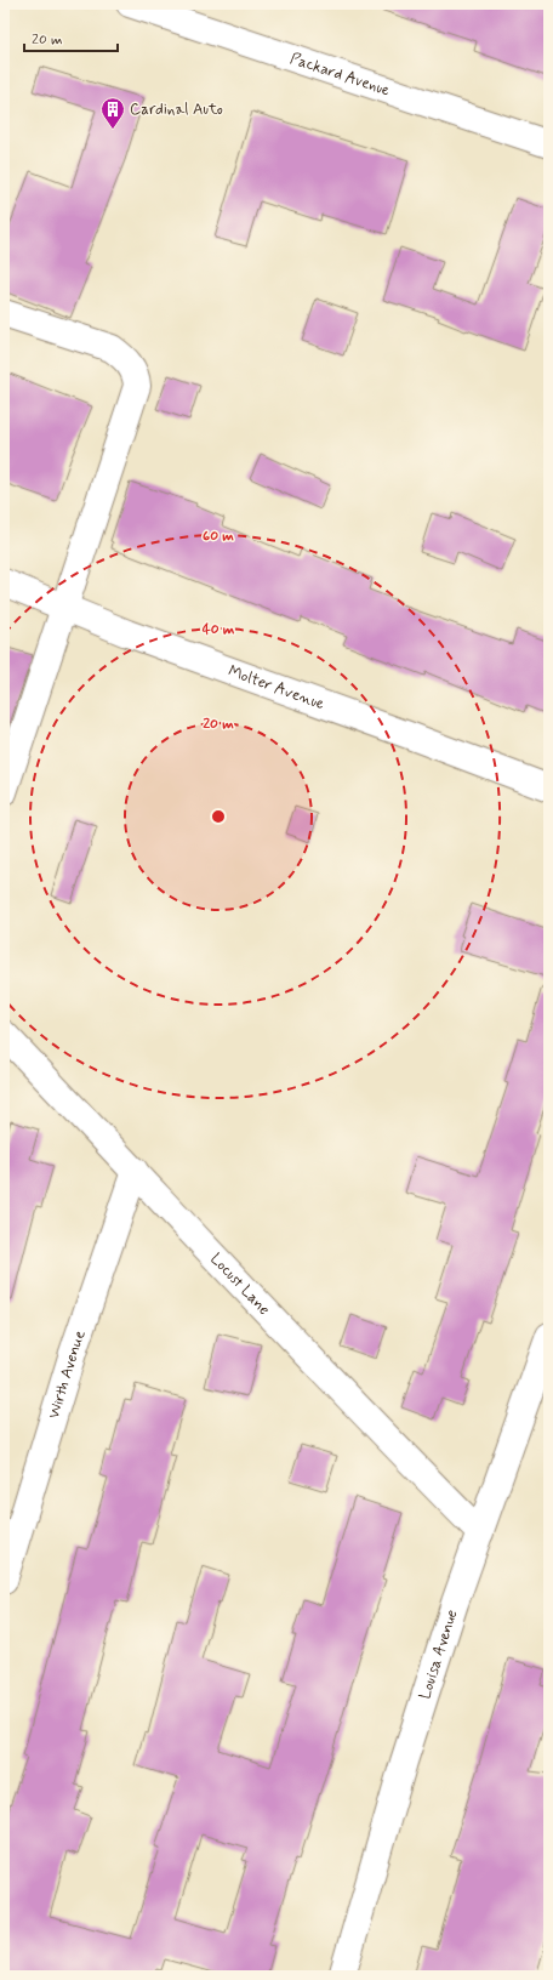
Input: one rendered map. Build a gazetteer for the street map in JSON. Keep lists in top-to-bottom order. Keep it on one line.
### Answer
{"streets":{"street":["Packard Avenue","Molter Avenue","Locust Lane","Wirth Avenue","Louisa Avenue"]},"crossings":[["Locust Lane","Wirth Avenue"],["Locust Lane","Louisa Avenue"]],"places":{"building":["Cardinal Auto"]},"scale_bar":"20 m","rings":["60 m","40 m","20 m"]}
